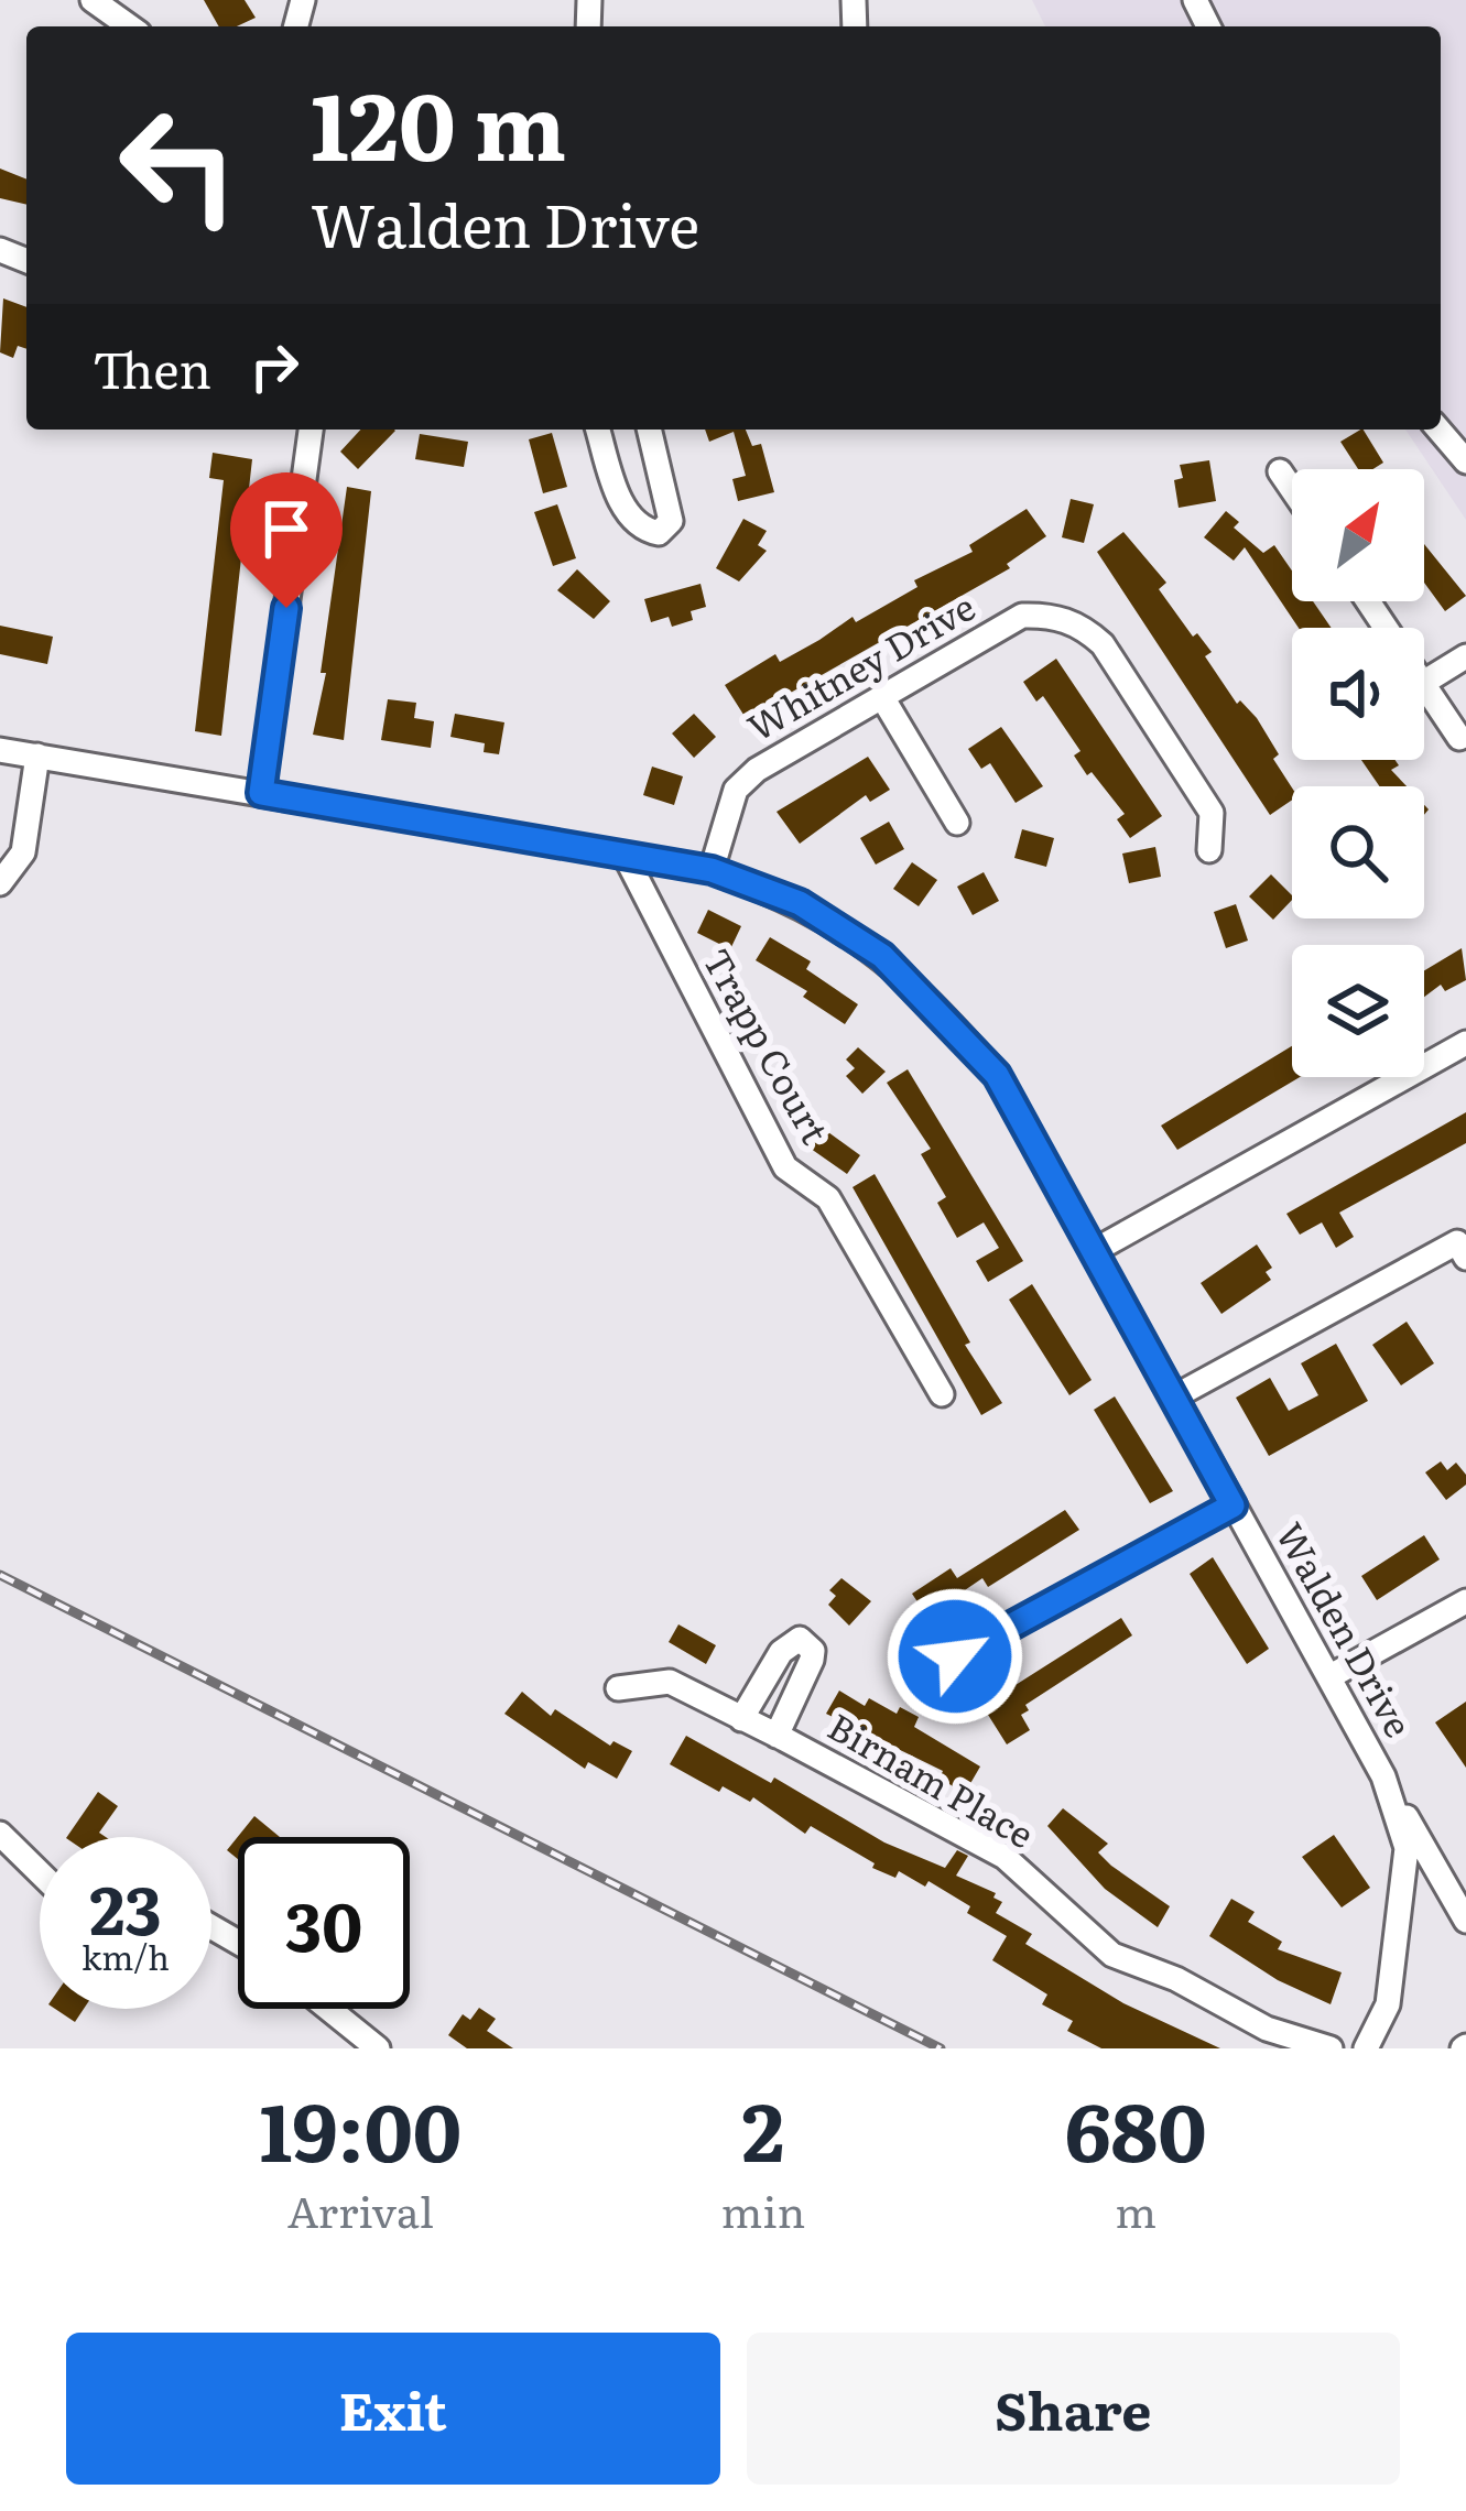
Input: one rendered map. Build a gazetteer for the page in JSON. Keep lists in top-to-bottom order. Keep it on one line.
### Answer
{"streets":{"street":["Whitney Drive","Trapp Court","Walden Drive","Birnam Place"]},"crossings":[["Whitney Drive","Walden Drive"],["Trapp Court","Walden Drive"]],"north":"top right","page":{"turn":["120 m","Walden Drive"],"then":"Then","speed":"23 km/h","limit":"30","eta":["19:00","Arrival","2","min","680","m"],"buttons":["Exit","Share"]}}
